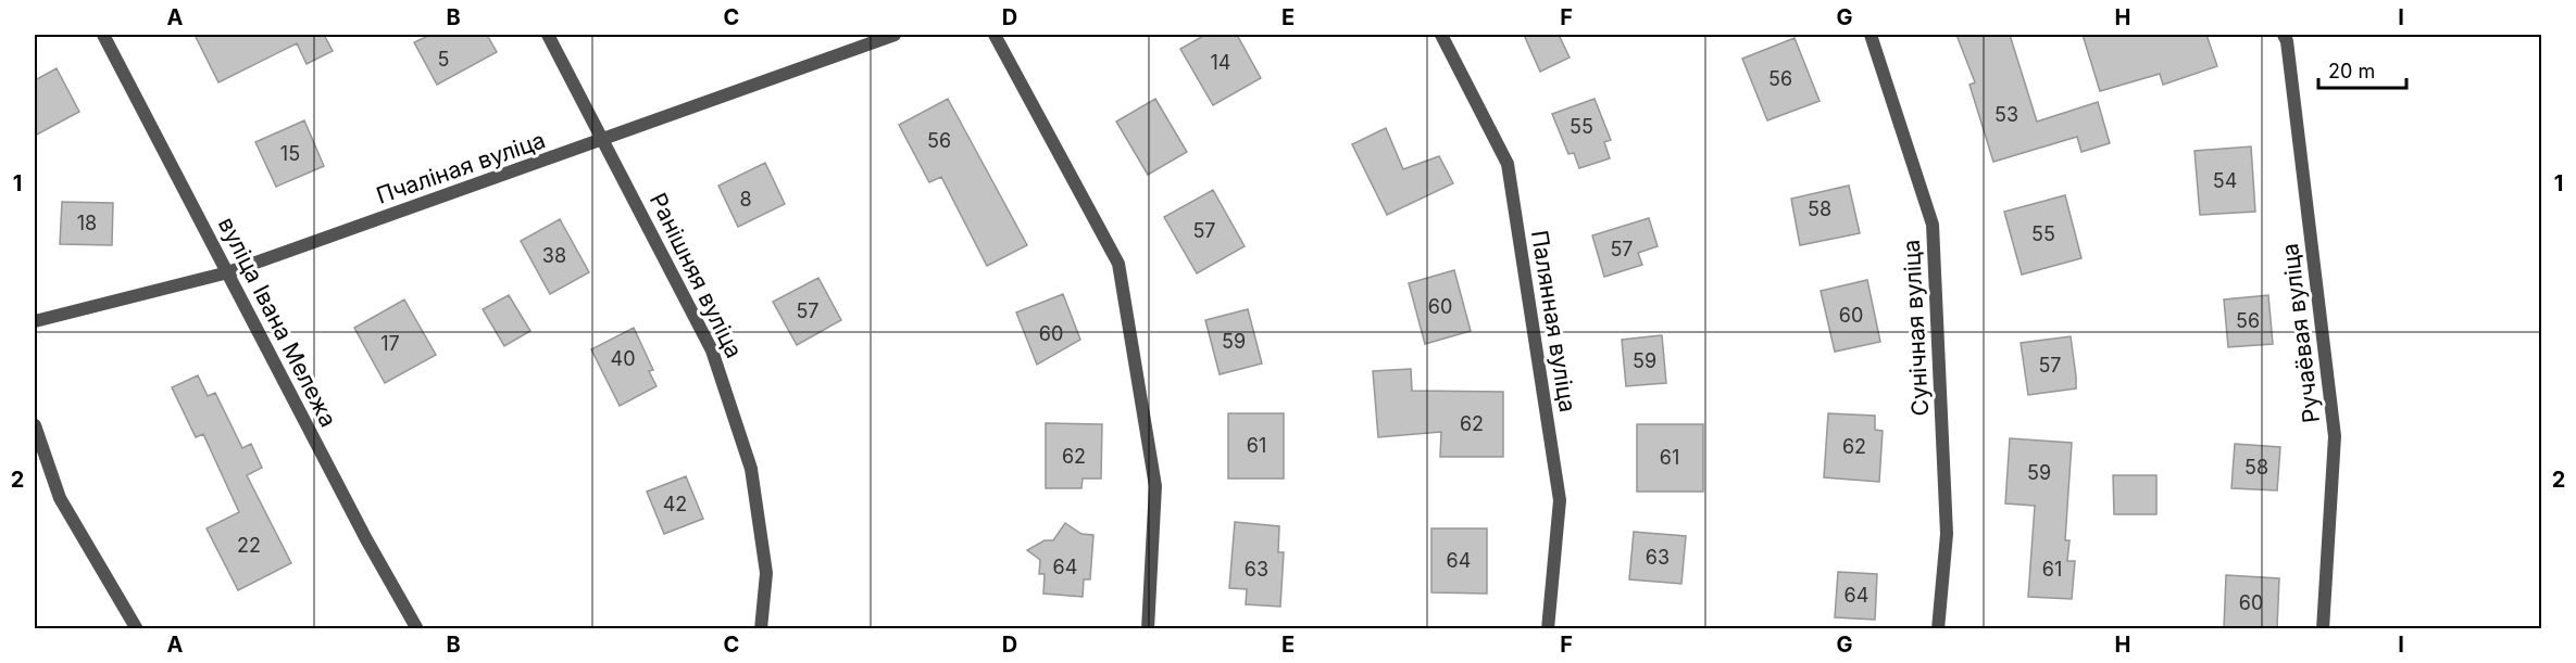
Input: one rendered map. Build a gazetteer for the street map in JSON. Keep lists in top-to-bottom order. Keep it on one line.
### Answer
{"streets":{"street":["Пчаліная вуліца","Ранішняя вуліца","Палянная вуліца","вуліца Івана Мележа","Сунічная вуліца","Ручаёвая вуліца"]},"crossings":[["Пчаліная вуліца","Ранішняя вуліца"],["Пчаліная вуліца","вуліца Івана Мележа"]],"house_numbers":["5","14","56","53","55","56","15","54","8","58","18","57","55","57","38","60","57","60","56","60","59","17","40","59","57","62","61","62","62","61","58","59","42","22","63","64","64","63","61","64","60"],"scale_bar":"20 m","grid":{"columns":["A","B","C","D","E","F","G","H","I"],"rows":["1","2"]}}
